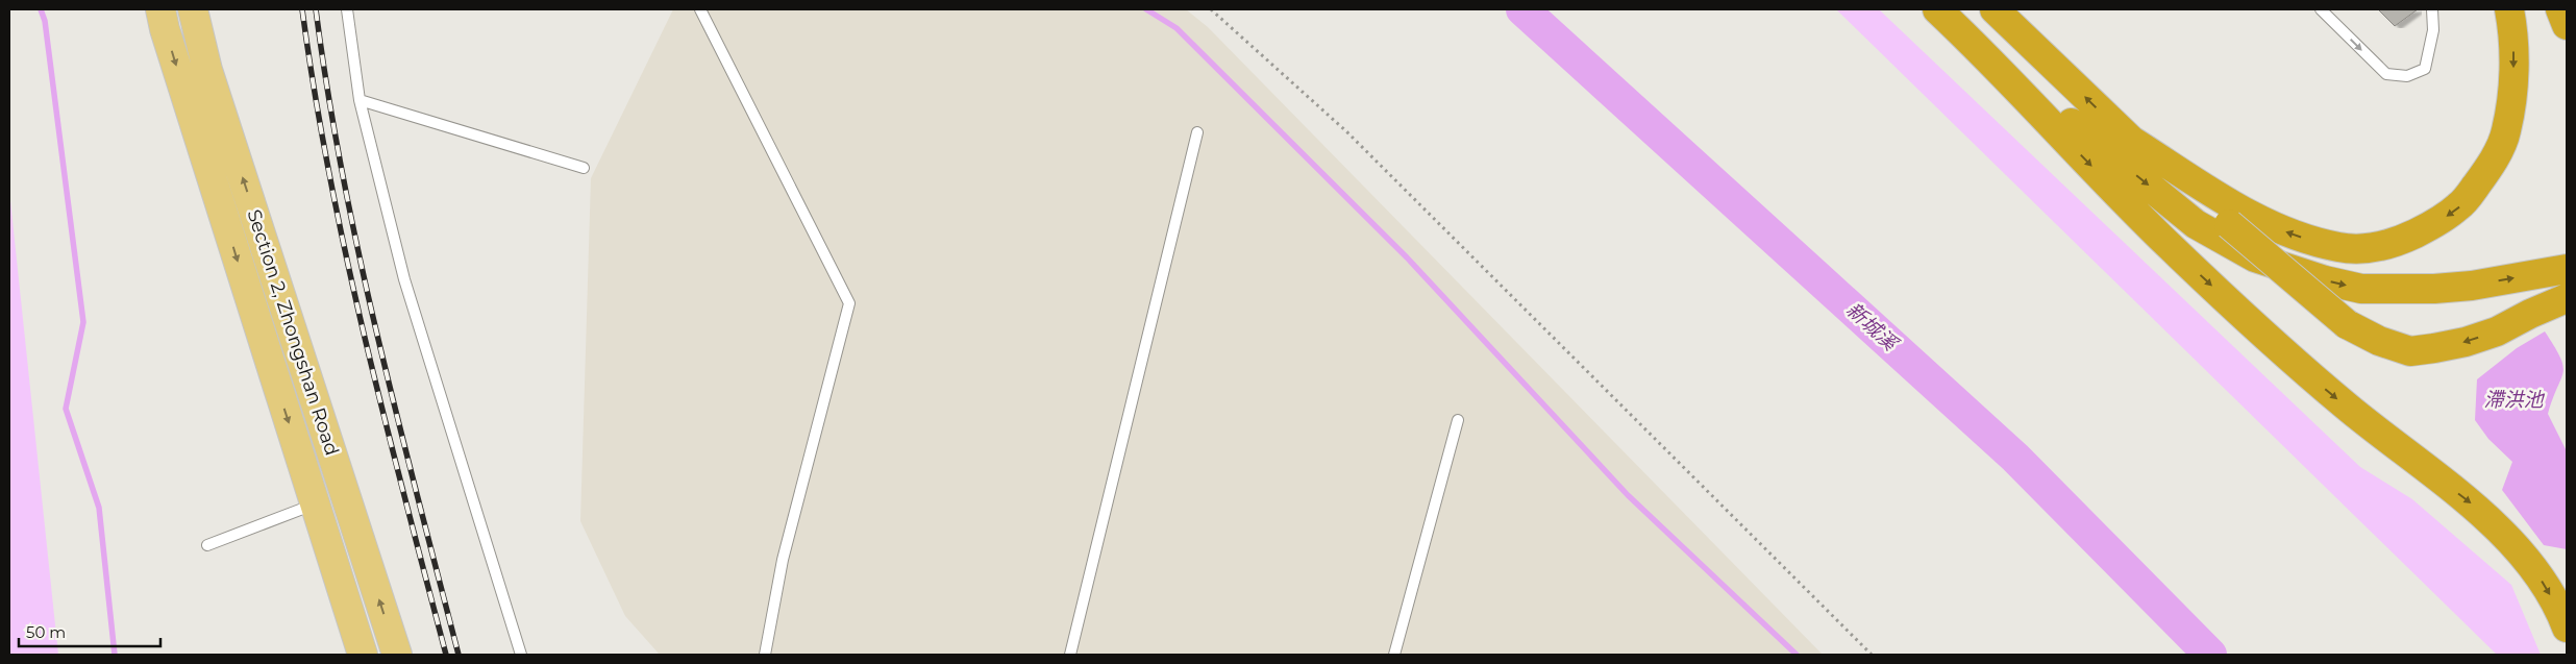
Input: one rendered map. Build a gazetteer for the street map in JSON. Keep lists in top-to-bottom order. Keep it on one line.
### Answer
{"streets":{"main road":["Section 2, Zhongshan Road"]},"water":["新城溪","滯洪池"],"scale_bar":"50 m"}
